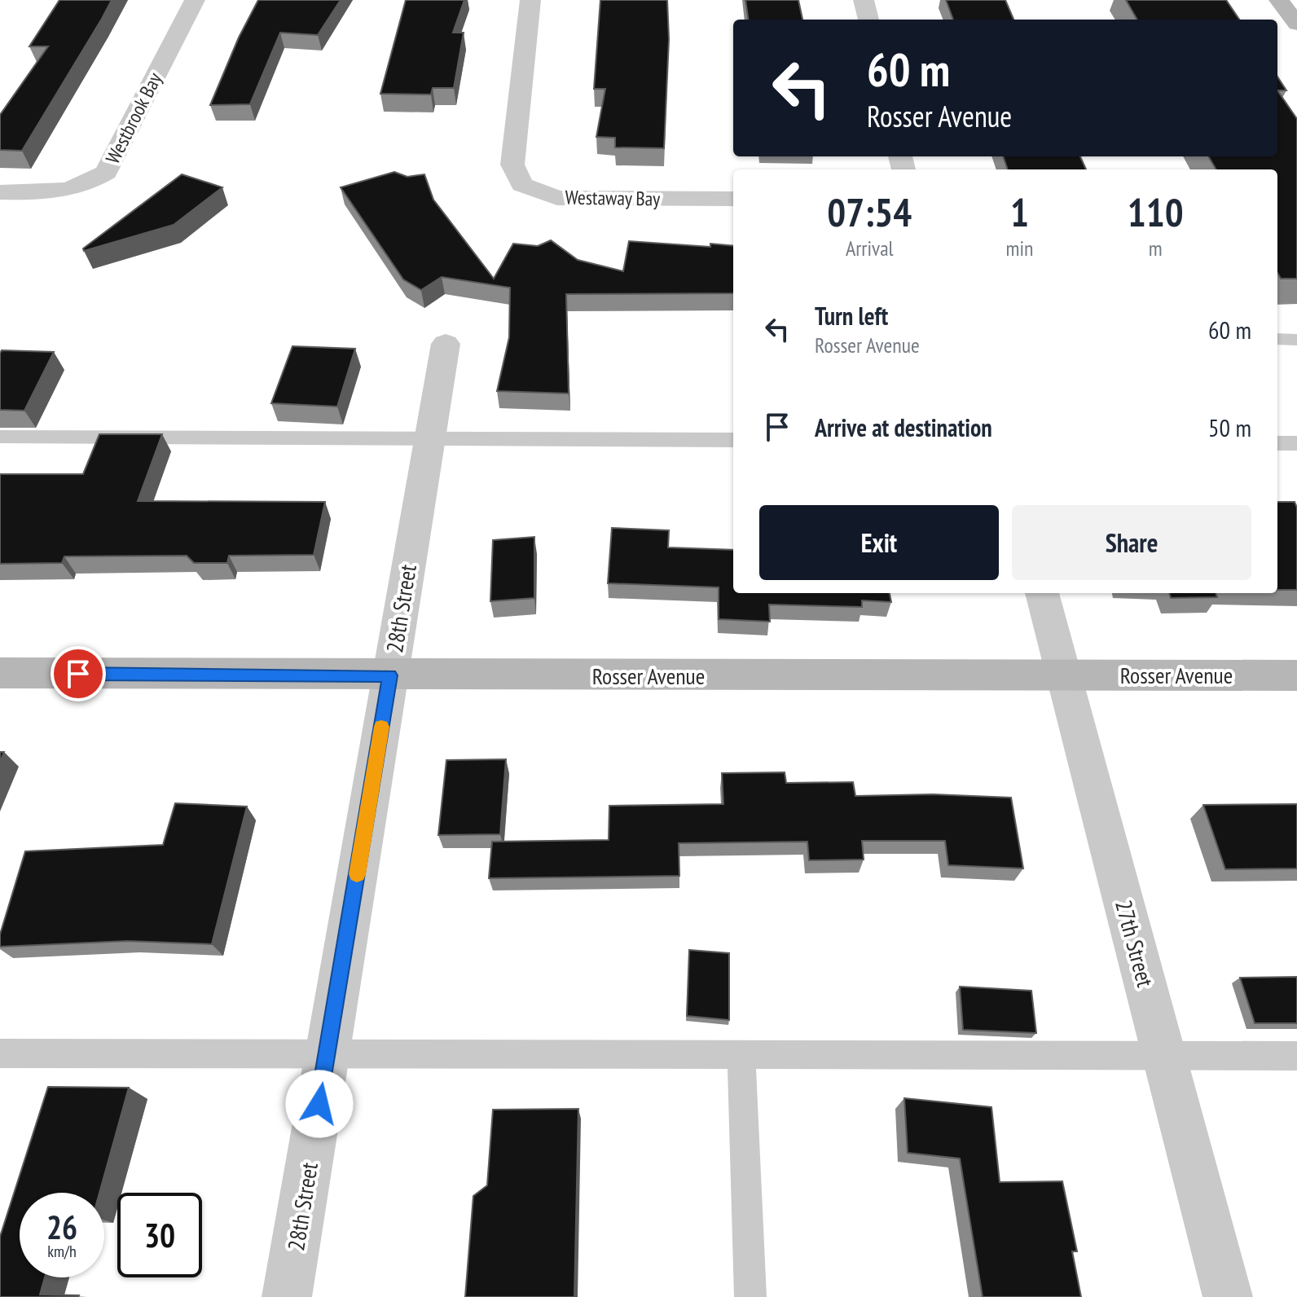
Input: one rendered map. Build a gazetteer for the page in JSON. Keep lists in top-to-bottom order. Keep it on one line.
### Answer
{"streets":{"street":["Westbrook Bay","Westaway Bay","28th Street","Rosser Avenue","27th Street"]},"crossings":[["28th Street","Rosser Avenue"],["Rosser Avenue","27th Street"]],"page":{"turn":["60 m","Rosser Avenue"],"eta":["07:54","Arrival","1","min","110","m"],"list":[{"name":"Turn left","note":"Rosser Avenue","value":"60 m"},{"name":"Arrive at destination","value":"50 m"}],"buttons":["Exit","Share"],"speed":"26 km/h","limit":"30"}}
